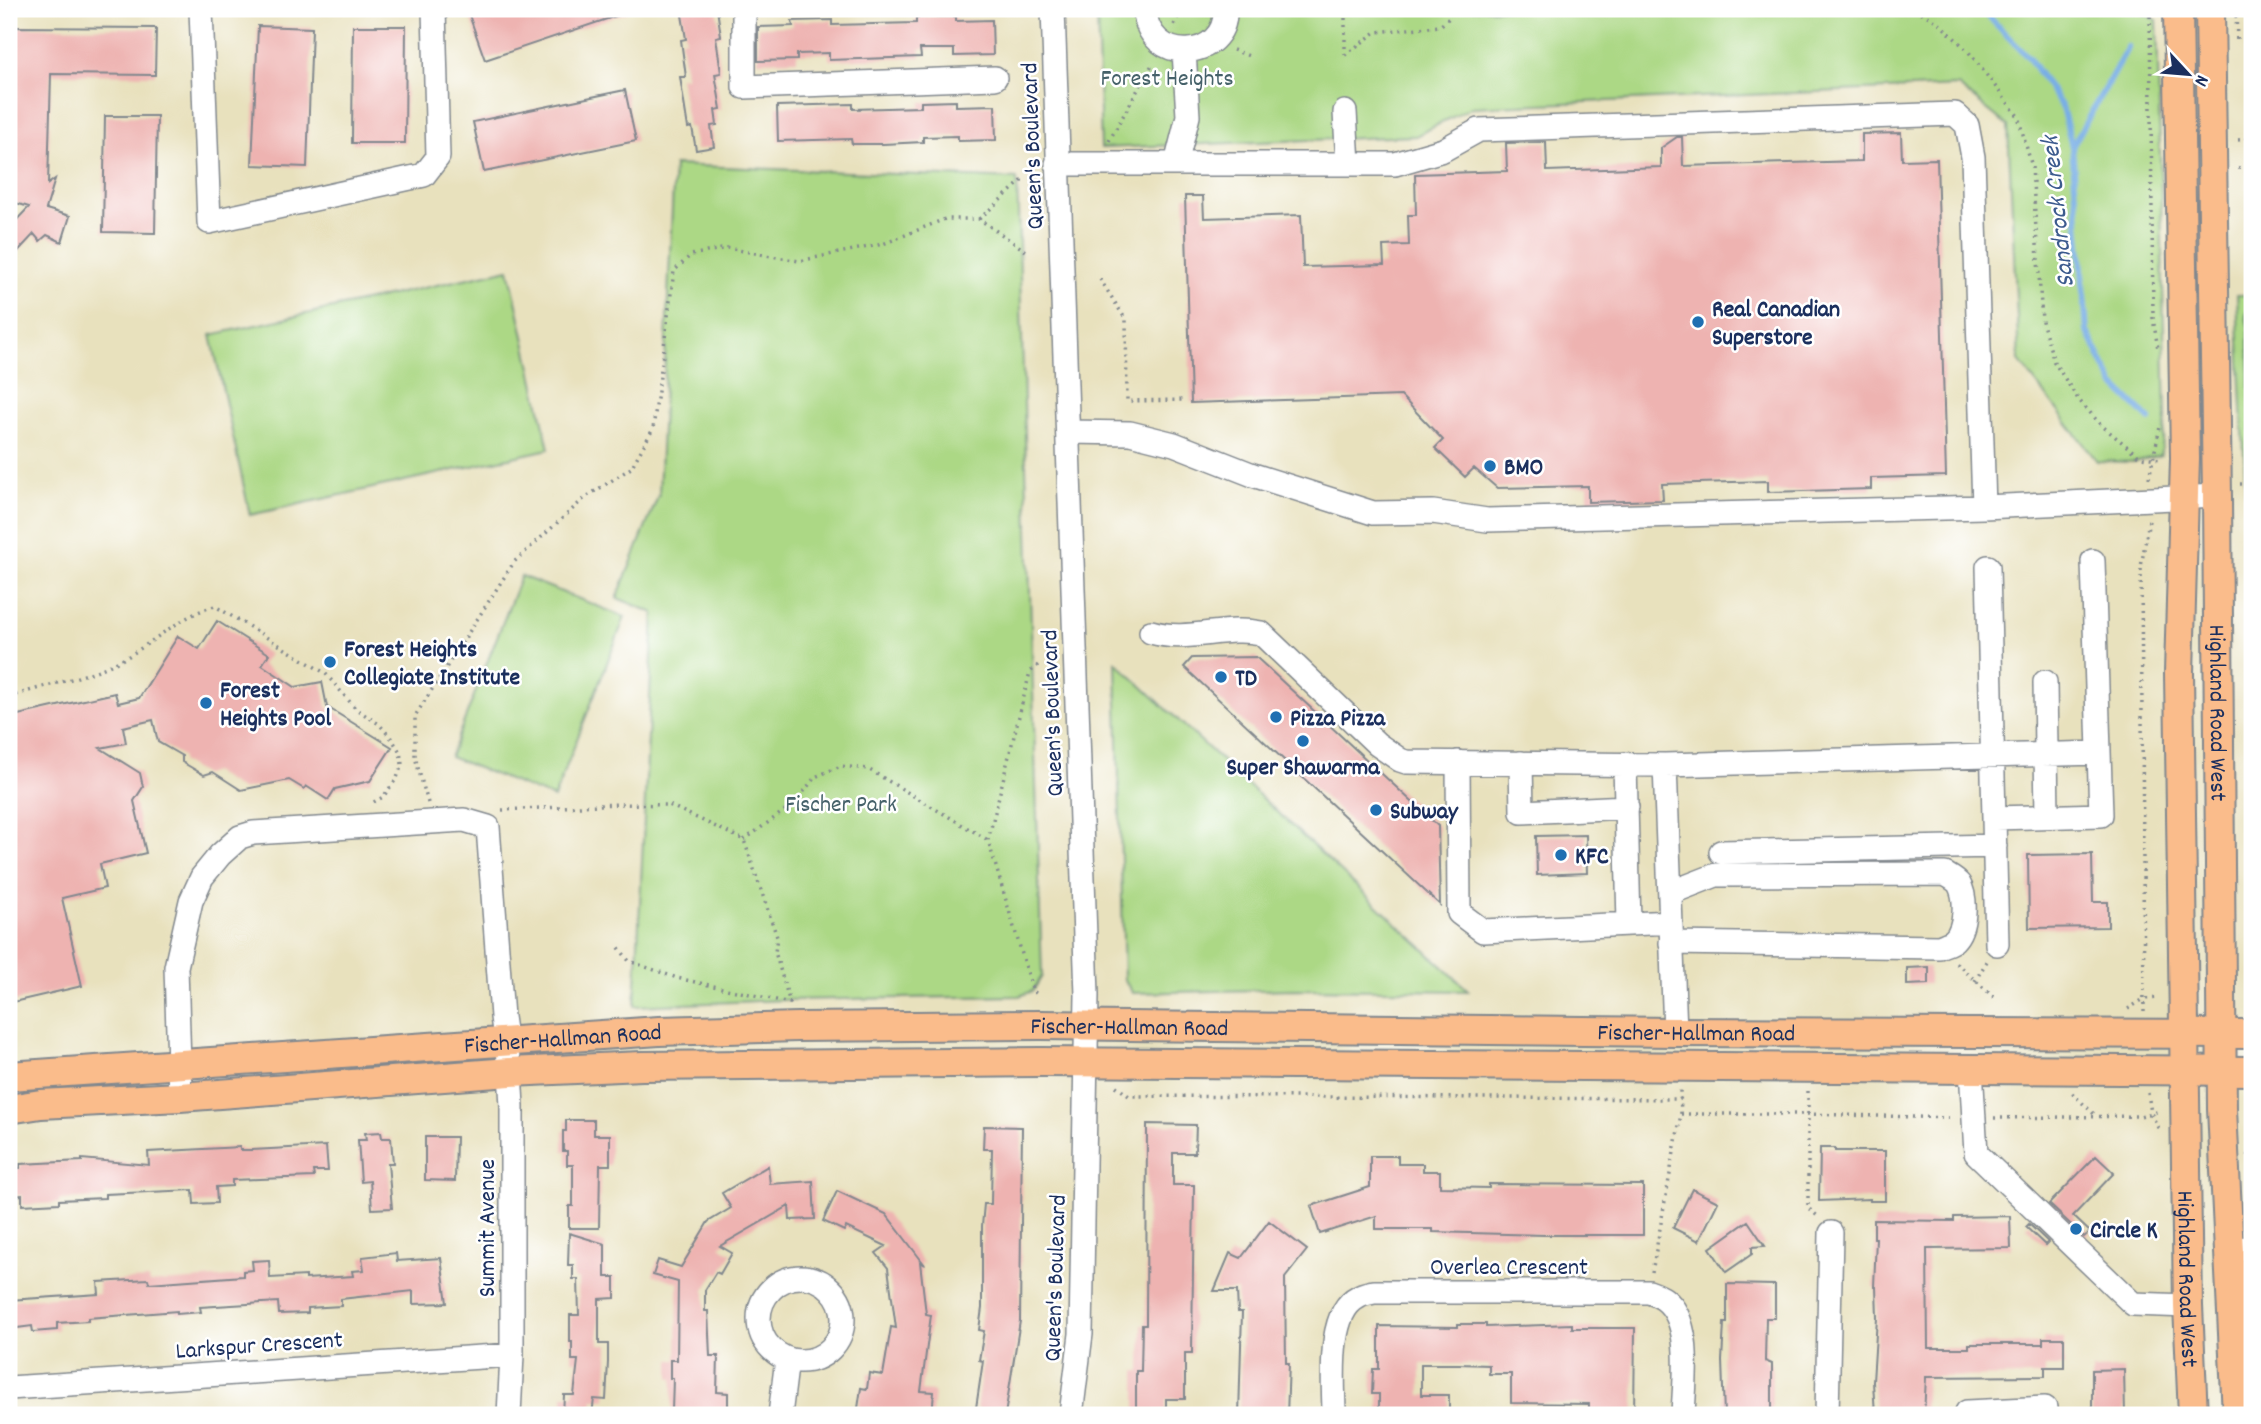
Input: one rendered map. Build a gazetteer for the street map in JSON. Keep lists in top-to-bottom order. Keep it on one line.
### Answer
{"streets":{"main road":["Highland Road West","Fischer-Hallman Road"],"street":["Queen's Boulevard","Summit Avenue","Overlea Crescent","Larkspur Crescent"]},"crossings":[["Queen's Boulevard","Fischer-Hallman Road"],["Highland Road West","Fischer-Hallman Road"],["Fischer-Hallman Road","Summit Avenue"],["Summit Avenue","Larkspur Crescent"]],"water":["Sandrock Creek"],"parks":["Forest Heights","Fischer Park"],"places":["Real Canadian Superstore","BMO","Forest Heights Collegiate Institute","TD","Forest Heights Pool","Pizza Pizza","Super Shawarma","Subway","KFC","Circle K"],"north":"bottom right"}
